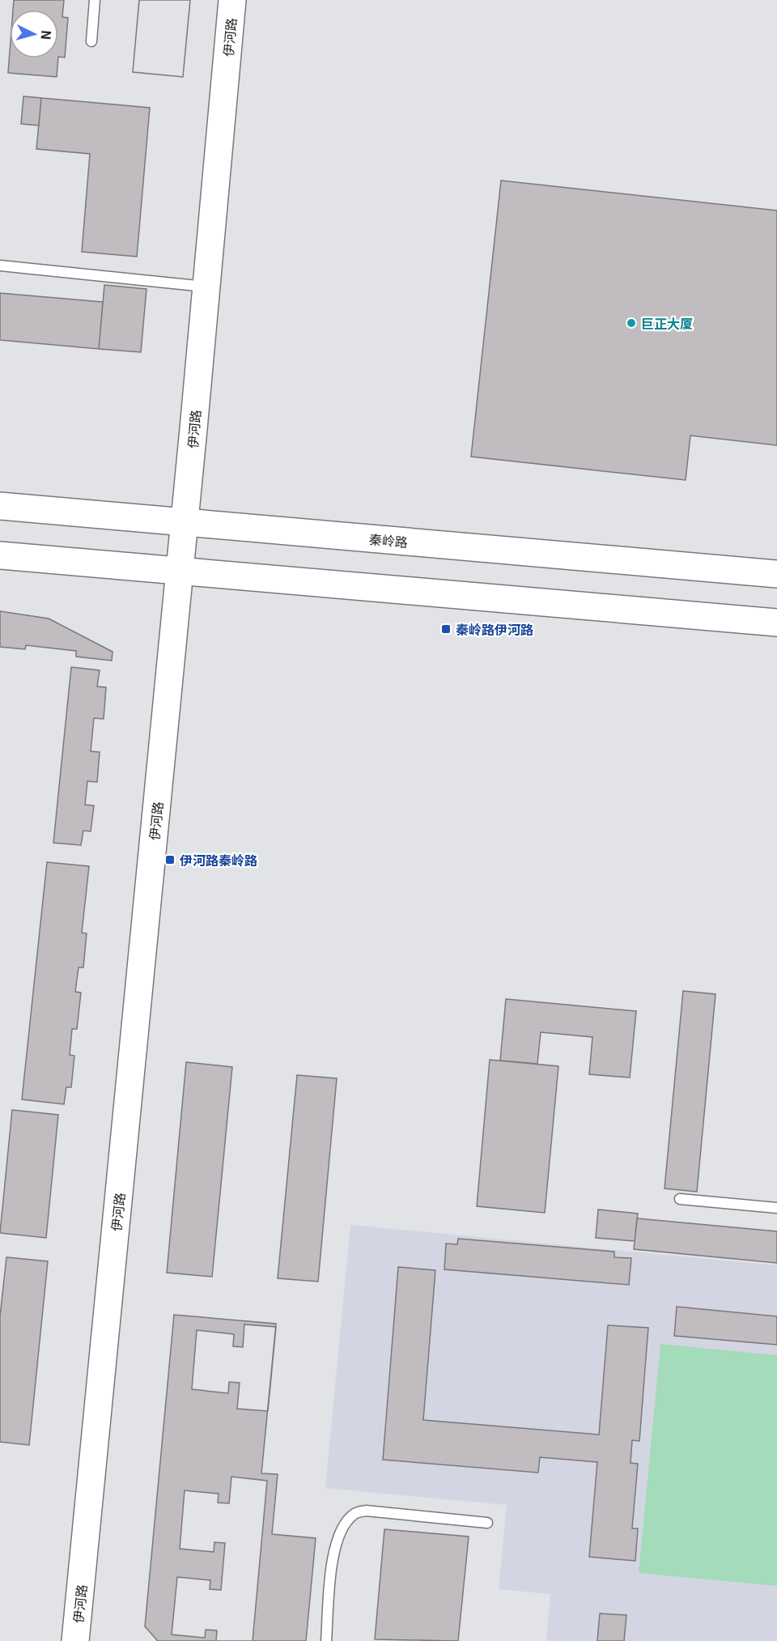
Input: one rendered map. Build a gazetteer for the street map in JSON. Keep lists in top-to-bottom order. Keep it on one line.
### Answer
{"streets":{"street":["伊河路","秦岭路"]},"crossings":[["伊河路","秦岭路"]],"places":{"other":["巨正大厦"],"transit":["秦岭路伊河路","伊河路秦岭路"]},"north":"right"}
